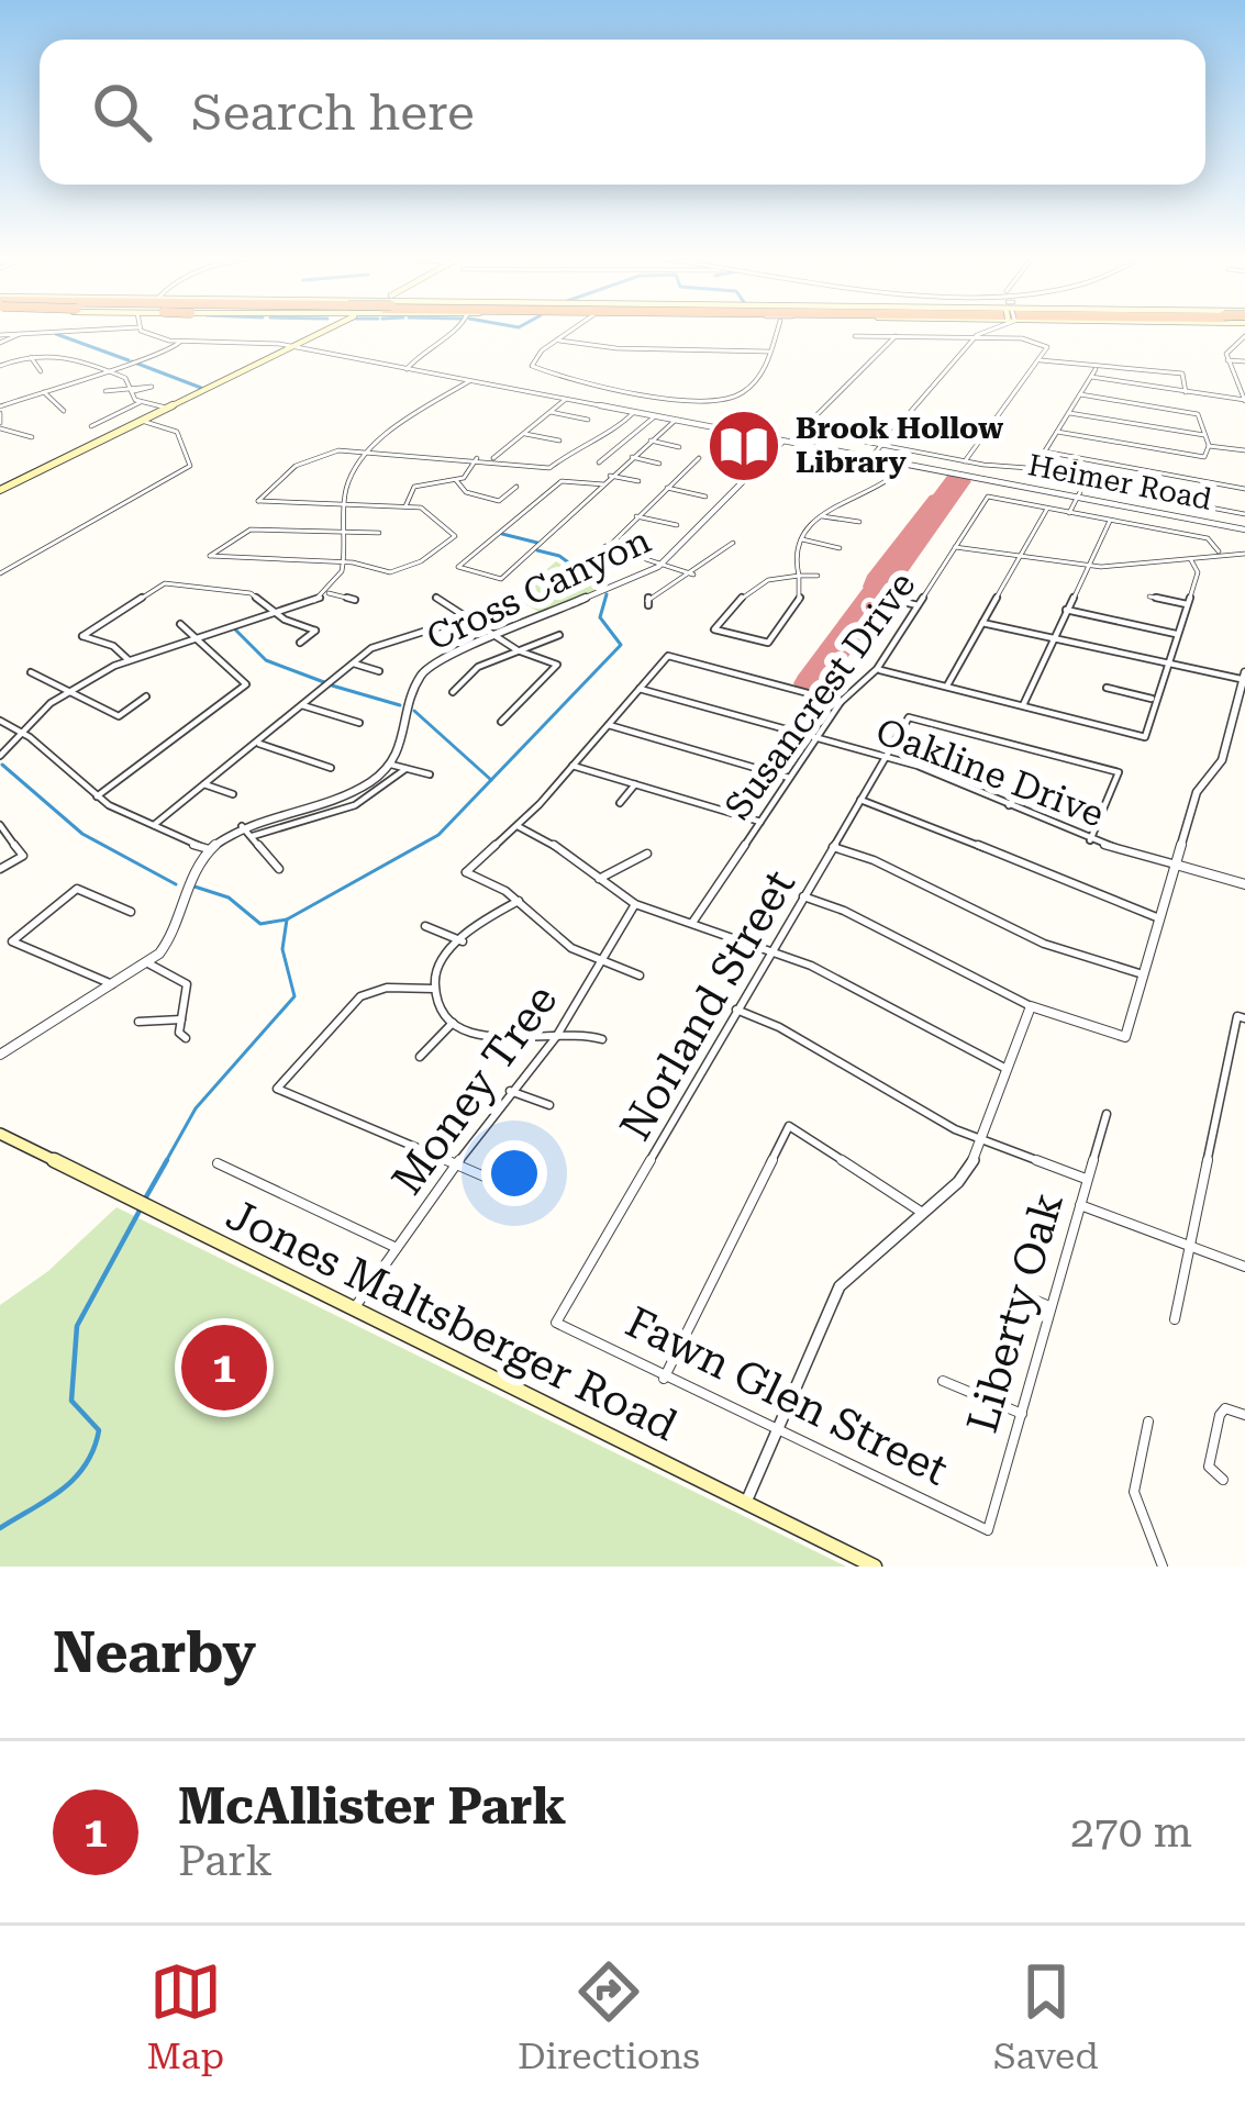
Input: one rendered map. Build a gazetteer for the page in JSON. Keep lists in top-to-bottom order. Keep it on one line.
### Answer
{"streets":{"main road":["Jones Maltsberger Road"],"street":["Heimer Road","Cross Canyon","Susancrest Drive","Oakline Drive","Norland Street","Money Tree","Liberty Oak","Fawn Glen Street"]},"crossings":[["Heimer Road","Cross Canyon"],["Susancrest Drive","Oakline Drive"],["Oakline Drive","Norland Street"],["Norland Street","Fawn Glen Street"],["Money Tree","Jones Maltsberger Road"],["Liberty Oak","Fawn Glen Street"]],"places":{"library":["Brook Hollow Library"]},"page":{"search":"Search here","pins":"1","heading":"Nearby","list":[{"mark":"1","name":"McAllister Park","note":"Park","value":"270 m"}],"nav":["Map","Directions","Saved"]}}
